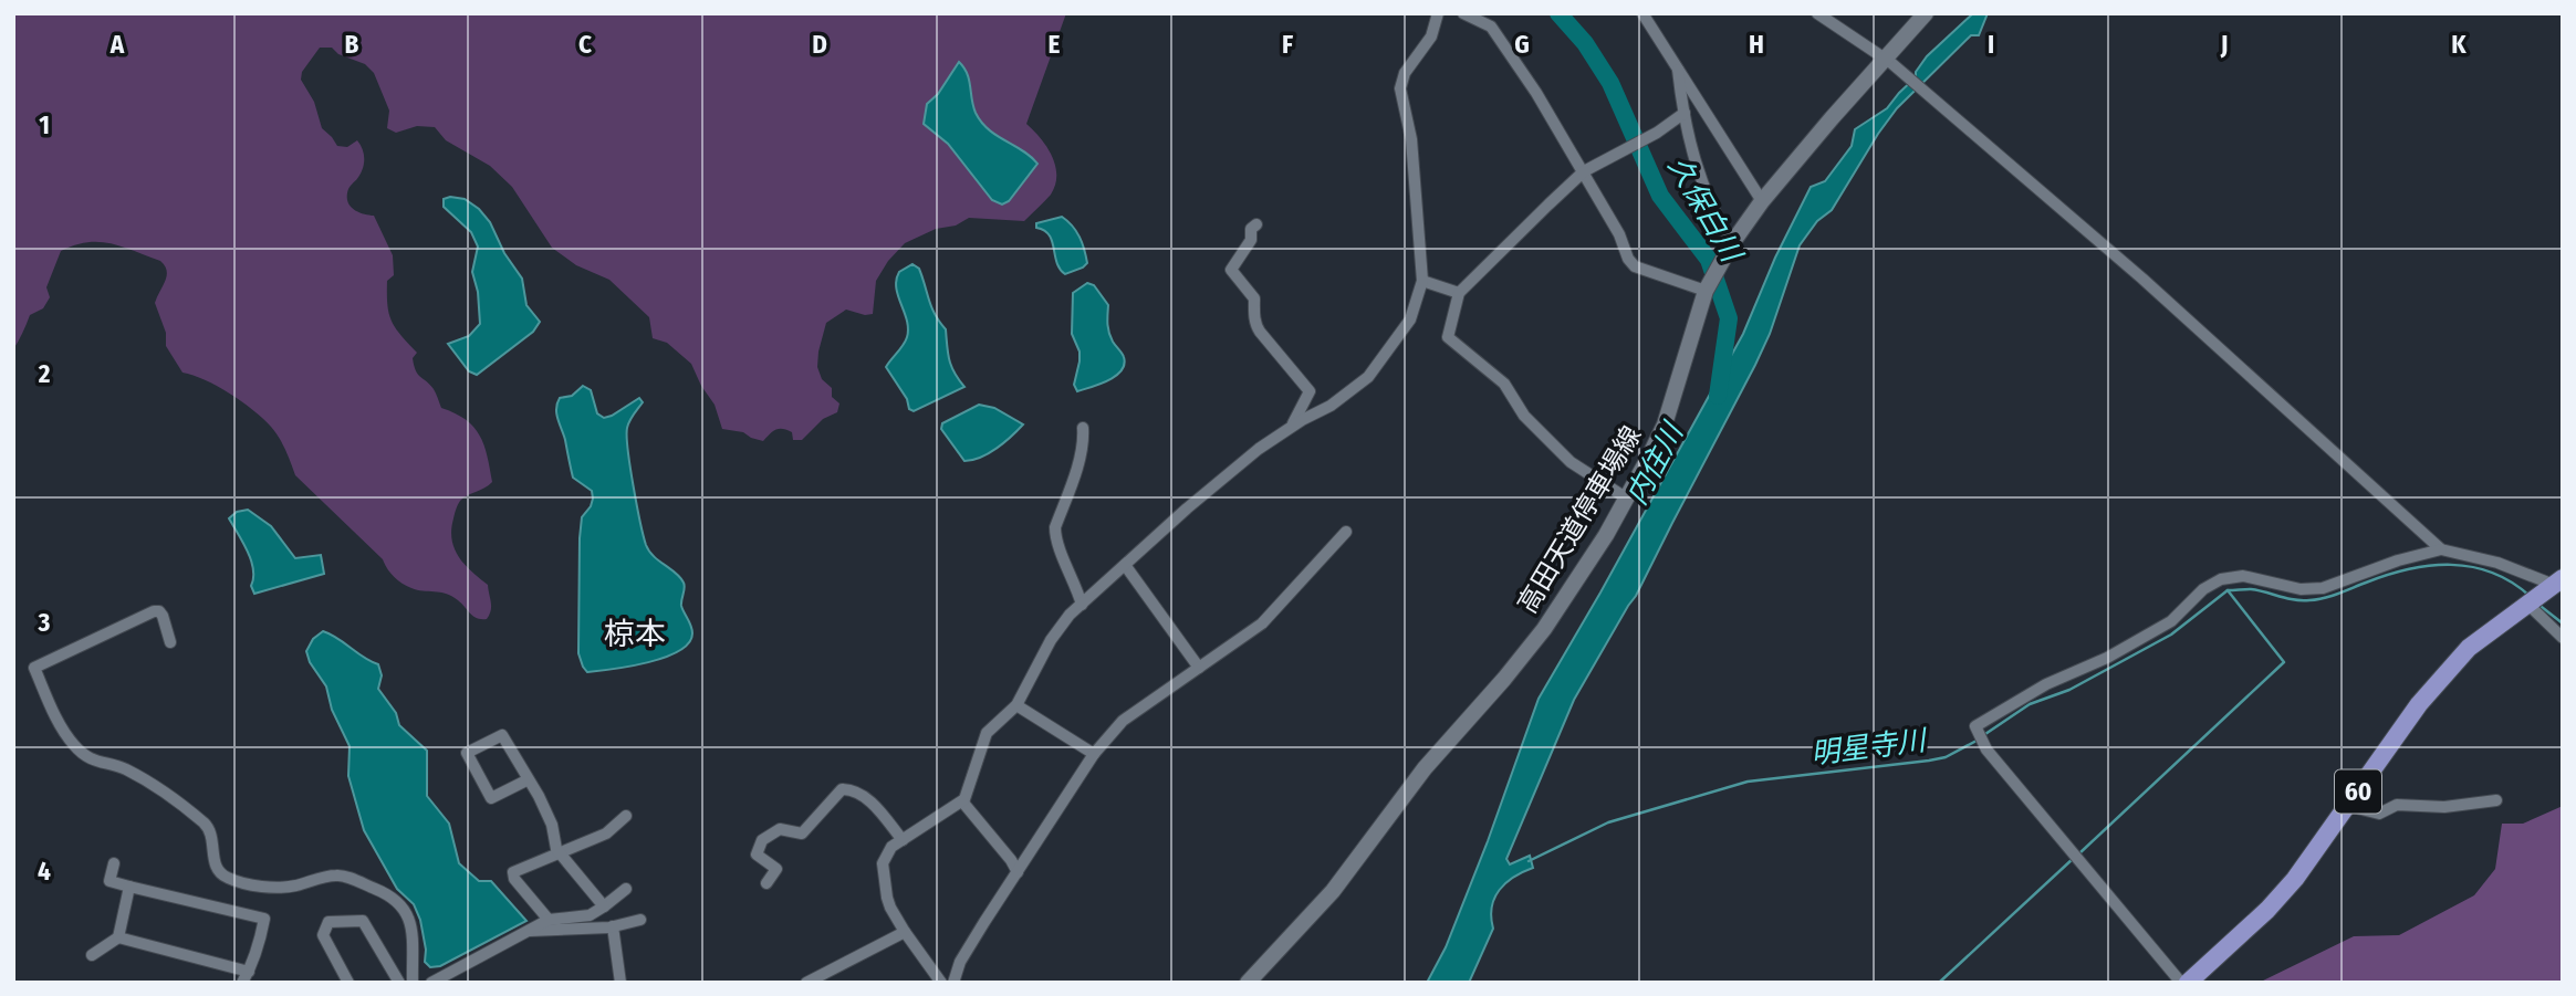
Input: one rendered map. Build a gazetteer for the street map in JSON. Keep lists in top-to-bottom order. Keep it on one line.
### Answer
{"streets":{"main road":["高田天道停車場線","60"]},"districts":["椋本"],"water":["久保白川","内住川","明星寺川"],"grid":{"columns":["A","B","C","D","E","F","G","H","I","J","K"],"rows":["1","2","3","4"]}}
